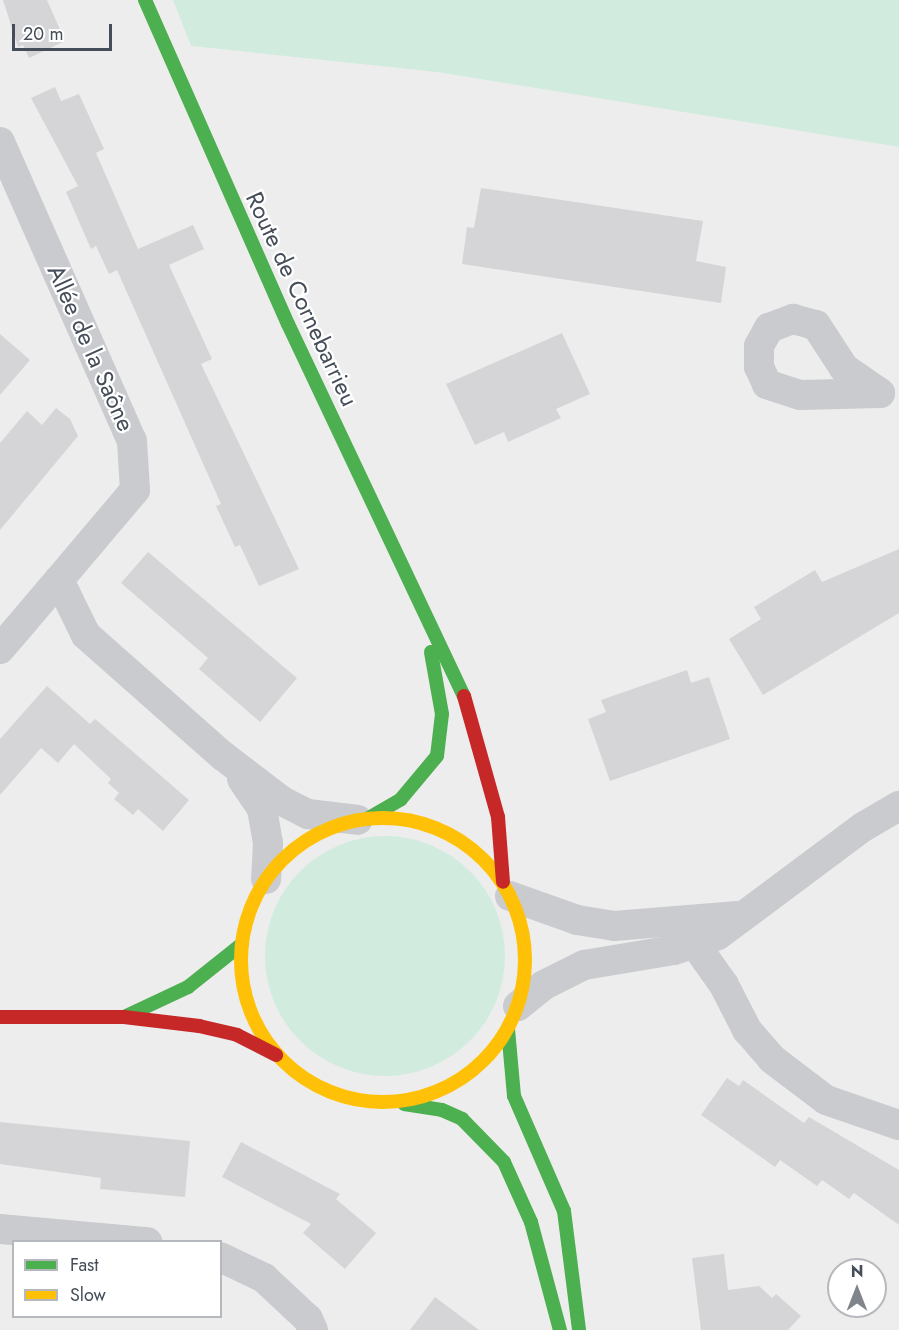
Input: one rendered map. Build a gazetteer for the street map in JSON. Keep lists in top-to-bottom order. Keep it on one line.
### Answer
{"streets":{"main road":["Route de Cornebarrieu"],"street":["Allée de la Saône"]},"legend":["Fast","Slow"],"scale_bar":"20 m","north":"top"}
